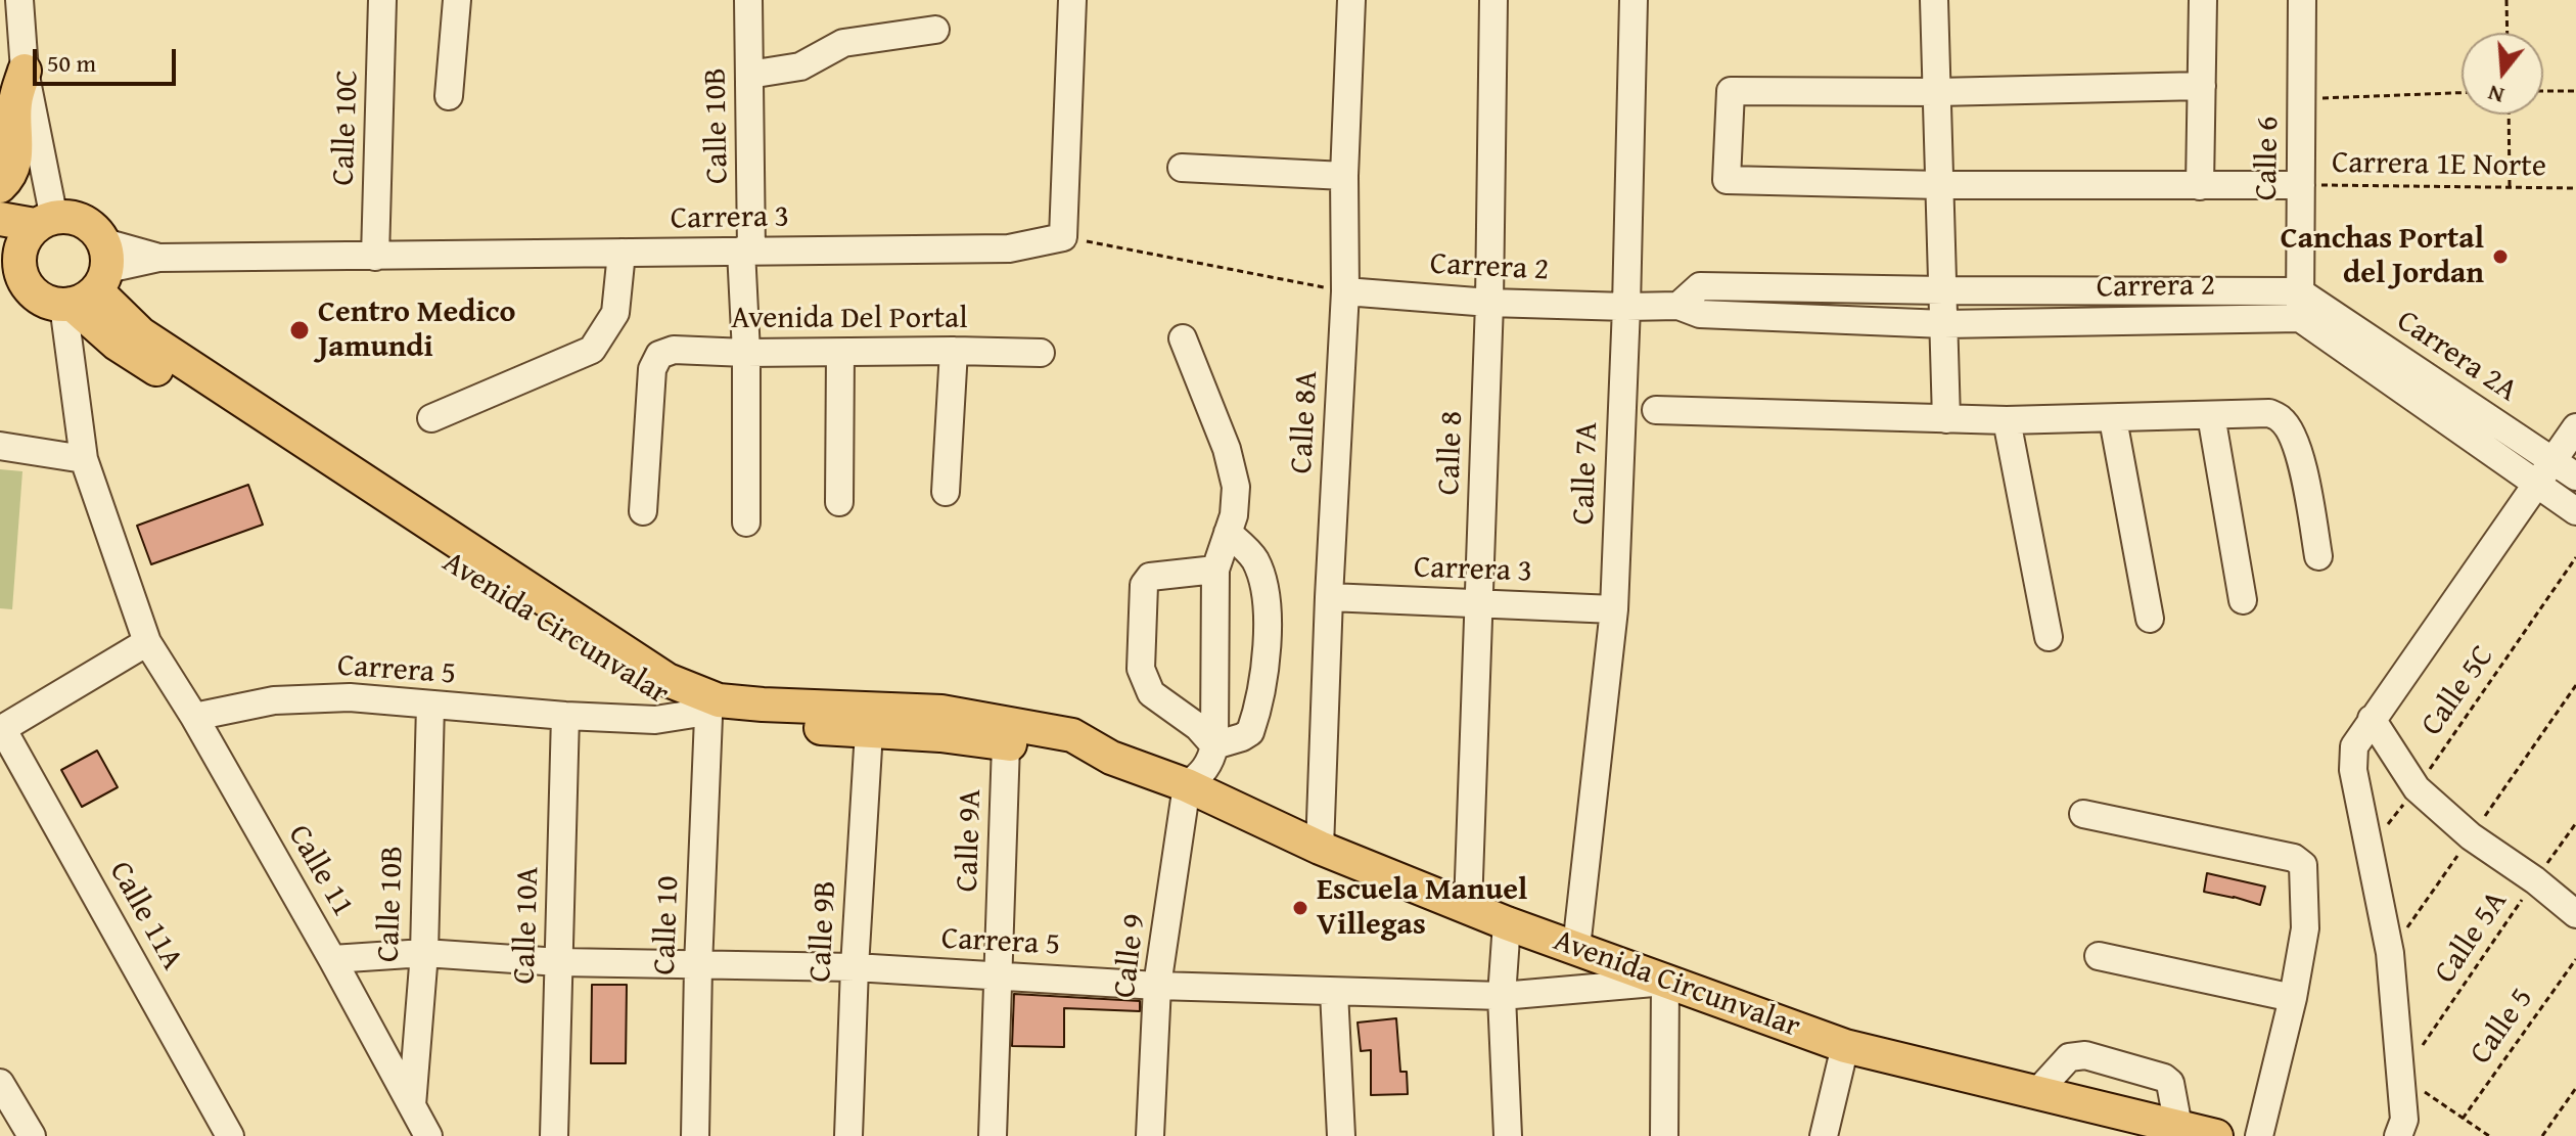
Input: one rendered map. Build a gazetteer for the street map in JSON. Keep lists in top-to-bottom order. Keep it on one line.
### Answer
{"streets":{"main road":["Avenida Circunvalar"],"street":["Calle 10B","Calle 10C","Calle 6","Carrera 3","Carrera 2","Avenida Del Portal","Carrera 2A","Calle 8A","Calle 8","Calle 7A","Carrera 5","Calle 9A","Calle 11","Calle 11A","Calle 10A","Calle 10","Calle 9B","Calle 9"],"path":["Carrera 1E Norte","Calle 5C","Calle 5A","Calle 5"]},"crossings":[["Calle 10B","Carrera 3"],["Calle 10B","Avenida Del Portal"],["Calle 10B","Carrera 5"],["Calle 10B","Calle 11"],["Calle 10C","Carrera 3"],["Calle 6","Carrera 1E Norte"],["Calle 6","Carrera 2"],["Calle 6","Carrera 2A"],["Carrera 3","Calle 8A"],["Carrera 3","Calle 8"],["Carrera 3","Calle 7A"],["Carrera 3","Avenida Circunvalar"],["Carrera 3","Calle 11"],["Carrera 2","Carrera 2A"],["Carrera 2","Calle 8A"],["Carrera 2","Calle 8"],["Carrera 2","Calle 7A"],["Calle 8A","Avenida Circunvalar"],["Calle 8","Avenida Circunvalar"],["Calle 7A","Avenida Circunvalar"],["Avenida Circunvalar","Carrera 5"],["Avenida Circunvalar","Calle 9A"],["Avenida Circunvalar","Calle 11"],["Avenida Circunvalar","Calle 10"],["Avenida Circunvalar","Calle 9B"],["Avenida Circunvalar","Calle 9"],["Carrera 5","Calle 9A"],["Carrera 5","Calle 11"],["Carrera 5","Calle 10A"],["Carrera 5","Calle 10"],["Carrera 5","Calle 9B"],["Carrera 5","Calle 9"]],"places":["Canchas Portal del Jordan","Centro Medico Jamundi","Escuela Manuel Villegas"],"scale_bar":"50 m","north":"bottom"}
